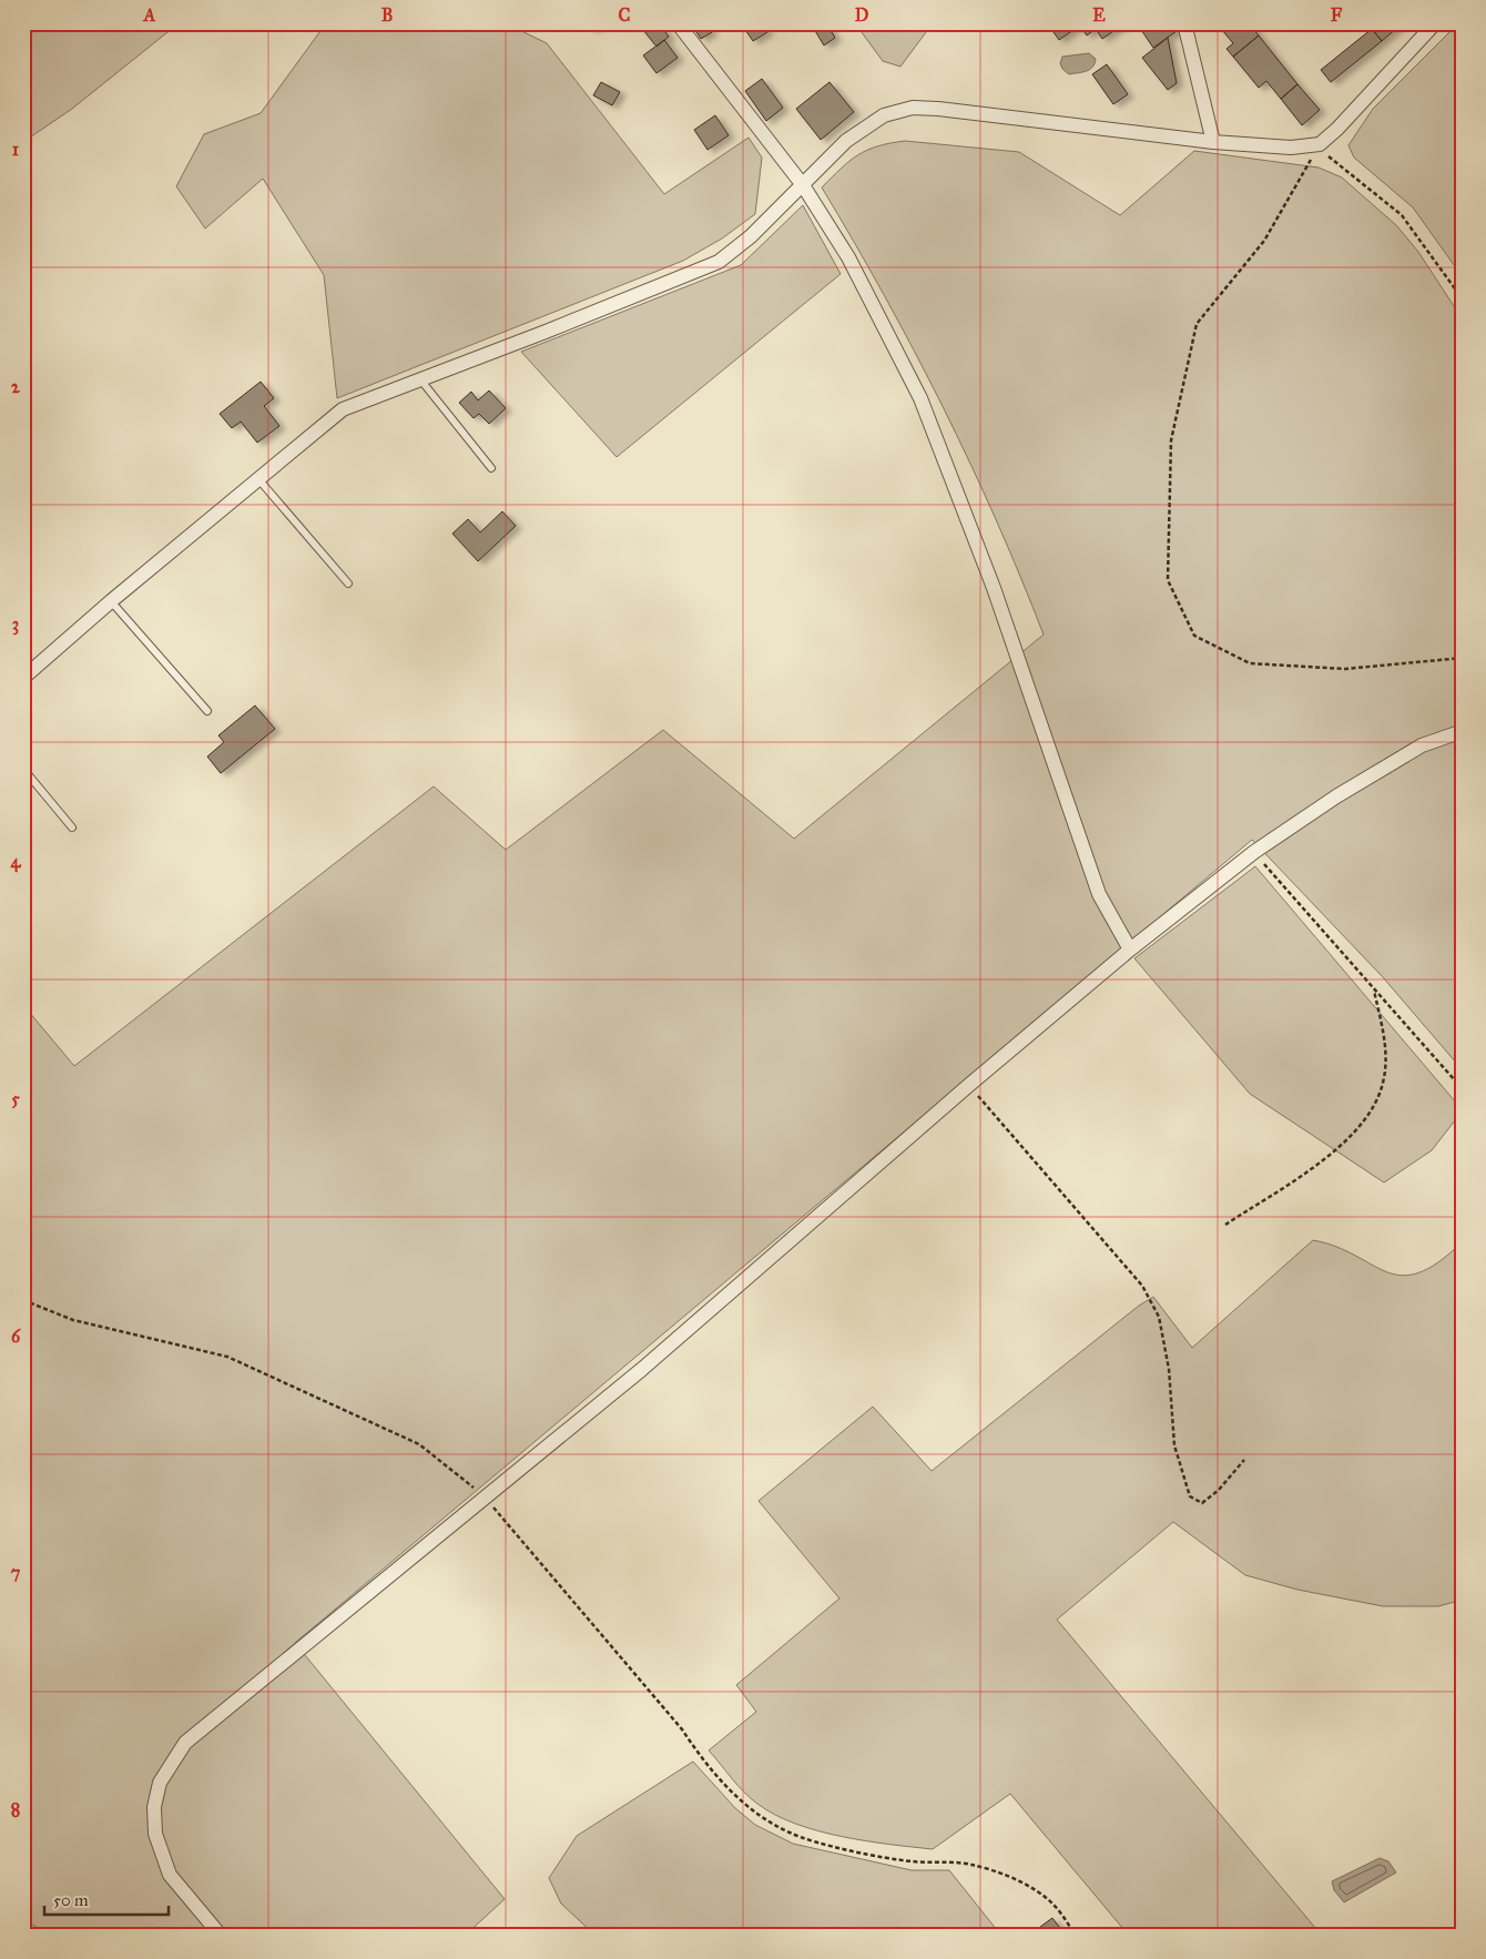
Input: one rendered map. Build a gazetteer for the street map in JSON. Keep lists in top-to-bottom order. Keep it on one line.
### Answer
{"scale_bar":"50 m","grid":{"columns":["A","B","C","D","E","F"],"rows":["1","2","3","4","5","6","7","8"]}}
